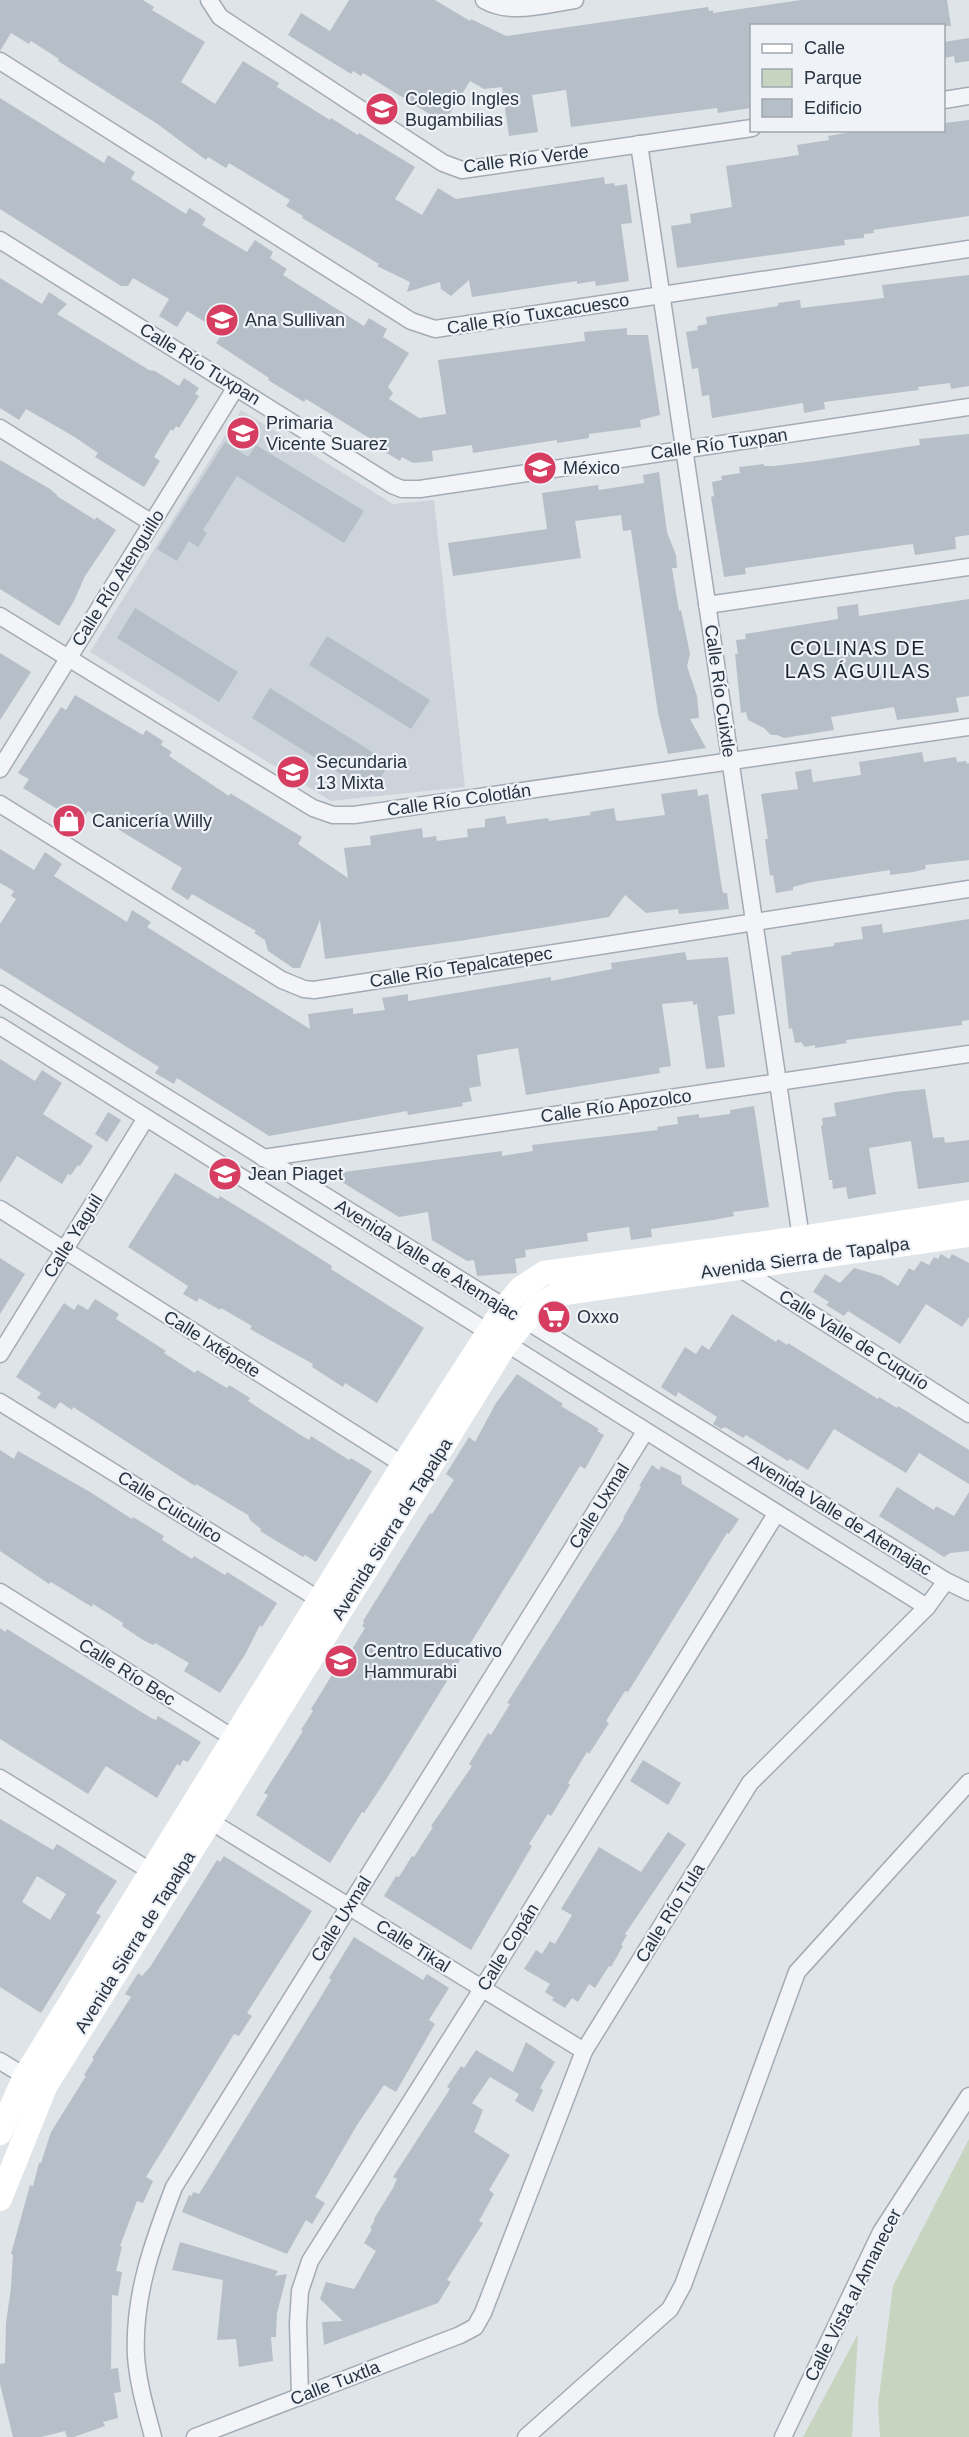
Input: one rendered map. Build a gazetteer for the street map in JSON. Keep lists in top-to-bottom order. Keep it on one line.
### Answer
{"streets":{"street":["Calle Río Verde","Calle Río Tuxcacuesco","Calle Río Tuxpan","Calle Río Atenguillo","Calle Río Cuixtle","Calle Río Colotlán","Calle Río Tepalcatepec","Calle Río Apozolco","Calle Yaguil","Avenida Sierra de Tapalpa","Avenida Valle de Atemajac","Calle Valle de Cuquío","Calle Ixtépete","Calle Uxmal","Calle Cuicuilco","Calle Río Bec","Calle Río Tula","Calle Tikal","Calle Copán","Calle Vista al Amanecer","Calle Tuxtla"]},"crossings":[["Calle Río Verde","Calle Río Cuixtle"],["Calle Río Tuxcacuesco","Calle Río Cuixtle"],["Calle Río Tuxpan","Calle Río Atenguillo"],["Calle Río Tuxpan","Calle Río Cuixtle"],["Calle Río Atenguillo","Calle Río Colotlán"],["Calle Río Cuixtle","Calle Río Colotlán"],["Calle Río Cuixtle","Calle Río Tepalcatepec"],["Calle Río Cuixtle","Calle Río Apozolco"],["Calle Río Cuixtle","Avenida Sierra de Tapalpa"],["Calle Río Apozolco","Avenida Valle de Atemajac"],["Calle Yaguil","Avenida Valle de Atemajac"],["Calle Yaguil","Calle Ixtépete"],["Avenida Sierra de Tapalpa","Avenida Valle de Atemajac"],["Avenida Sierra de Tapalpa","Calle Valle de Cuquío"],["Avenida Sierra de Tapalpa","Calle Ixtépete"],["Avenida Sierra de Tapalpa","Calle Cuicuilco"],["Avenida Sierra de Tapalpa","Calle Río Bec"],["Avenida Sierra de Tapalpa","Calle Tikal"],["Avenida Valle de Atemajac","Calle Uxmal"],["Avenida Valle de Atemajac","Calle Río Tula"],["Avenida Valle de Atemajac","Calle Copán"],["Calle Uxmal","Calle Tikal"],["Calle Río Tula","Calle Tikal"],["Calle Río Tula","Calle Tuxtla"],["Calle Tikal","Calle Copán"],["Calle Copán","Calle Tuxtla"]],"districts":["COLINAS DE LAS ÁGUILAS"],"places":{"school or university":["Colegio Ingles Bugambilias","Ana Sullivan","Primaria Vicente Suarez","México","Secundaria 13 Mixta","Jean Piaget","Centro Educativo Hammurabi"],"shop":["Canicería Willy"],"supermarket":["Oxxo"]},"legend":["Calle","Parque","Edificio"]}
